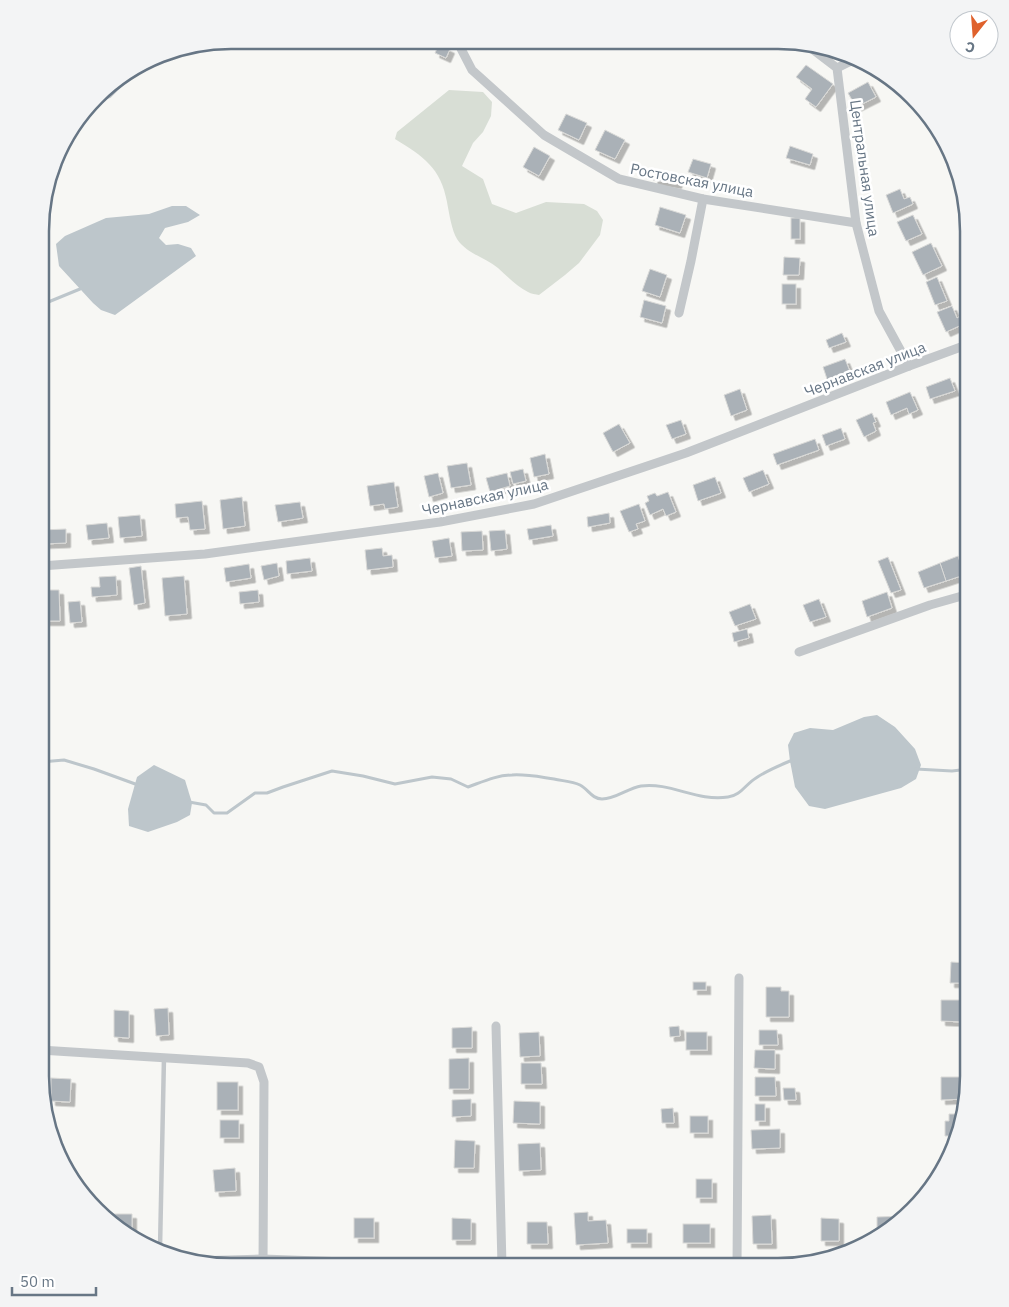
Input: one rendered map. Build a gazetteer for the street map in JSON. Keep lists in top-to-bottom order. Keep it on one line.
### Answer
{"streets":{"street":["Центральная улица","Ростовская улица","Чернавская улица"]},"crossings":[["Центральная улица","Ростовская улица"],["Центральная улица","Чернавская улица"]],"scale_bar":"50 m","north":"bottom"}
